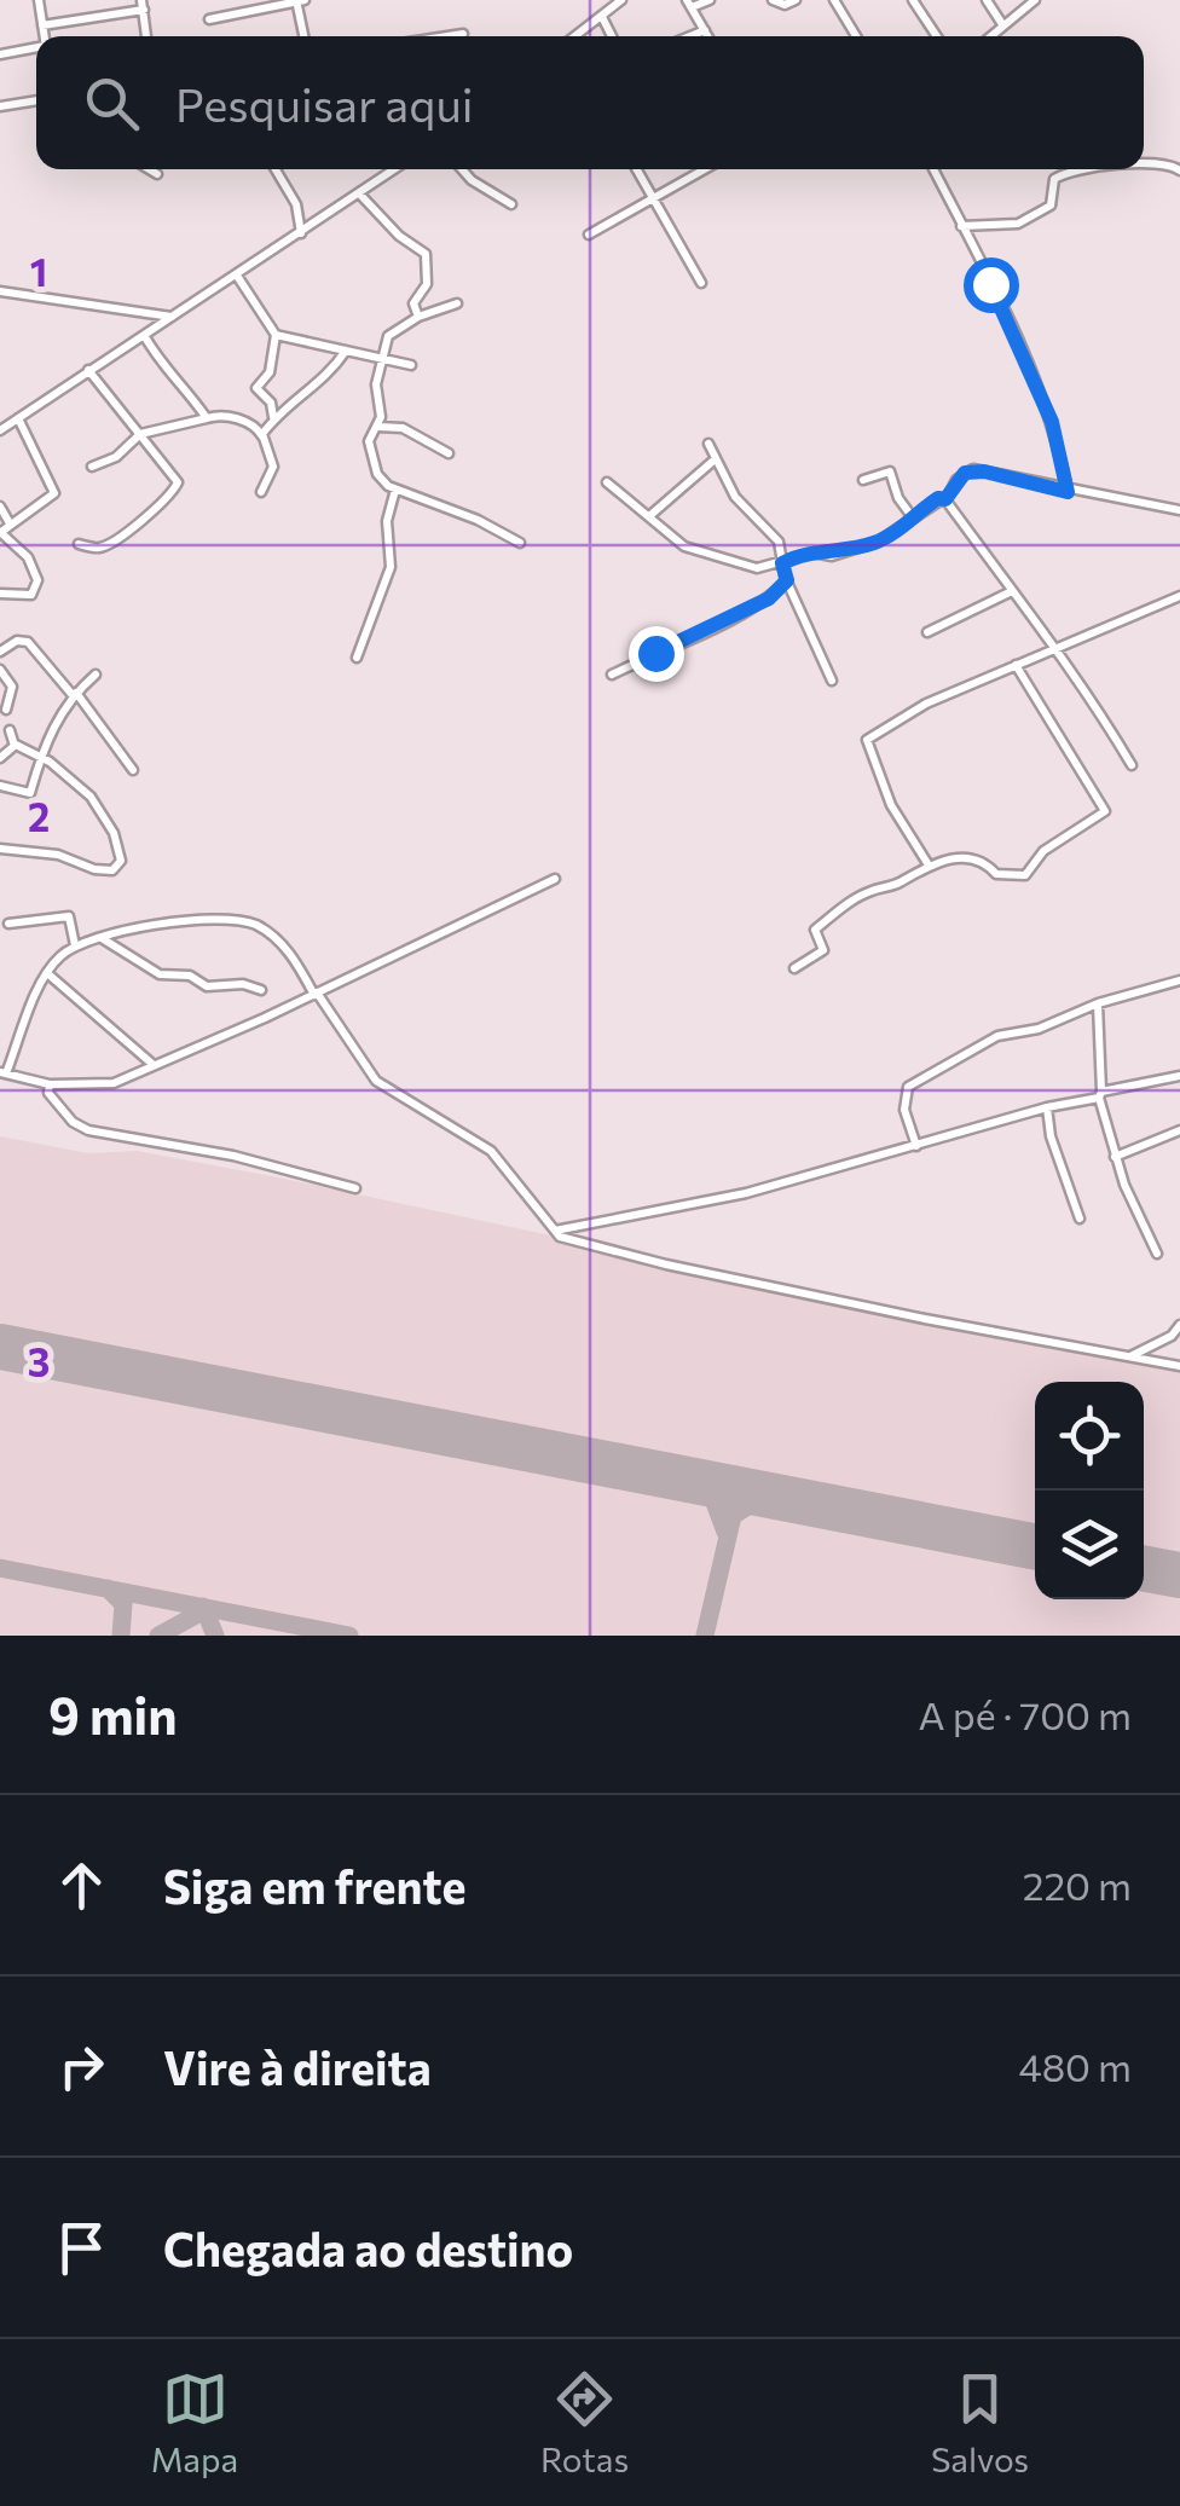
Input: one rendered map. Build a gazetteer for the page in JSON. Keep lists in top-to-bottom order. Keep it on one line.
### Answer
{"page":{"search":"Pesquisar aqui","heading":["9 min","A pé · 700 m"],"list":[["Siga em frente","220 m"],["Vire à direita","480 m"],"Chegada ao destino"],"nav":["Mapa","Rotas","Salvos"]},"grid":{"rows":["1","2","3"]}}
